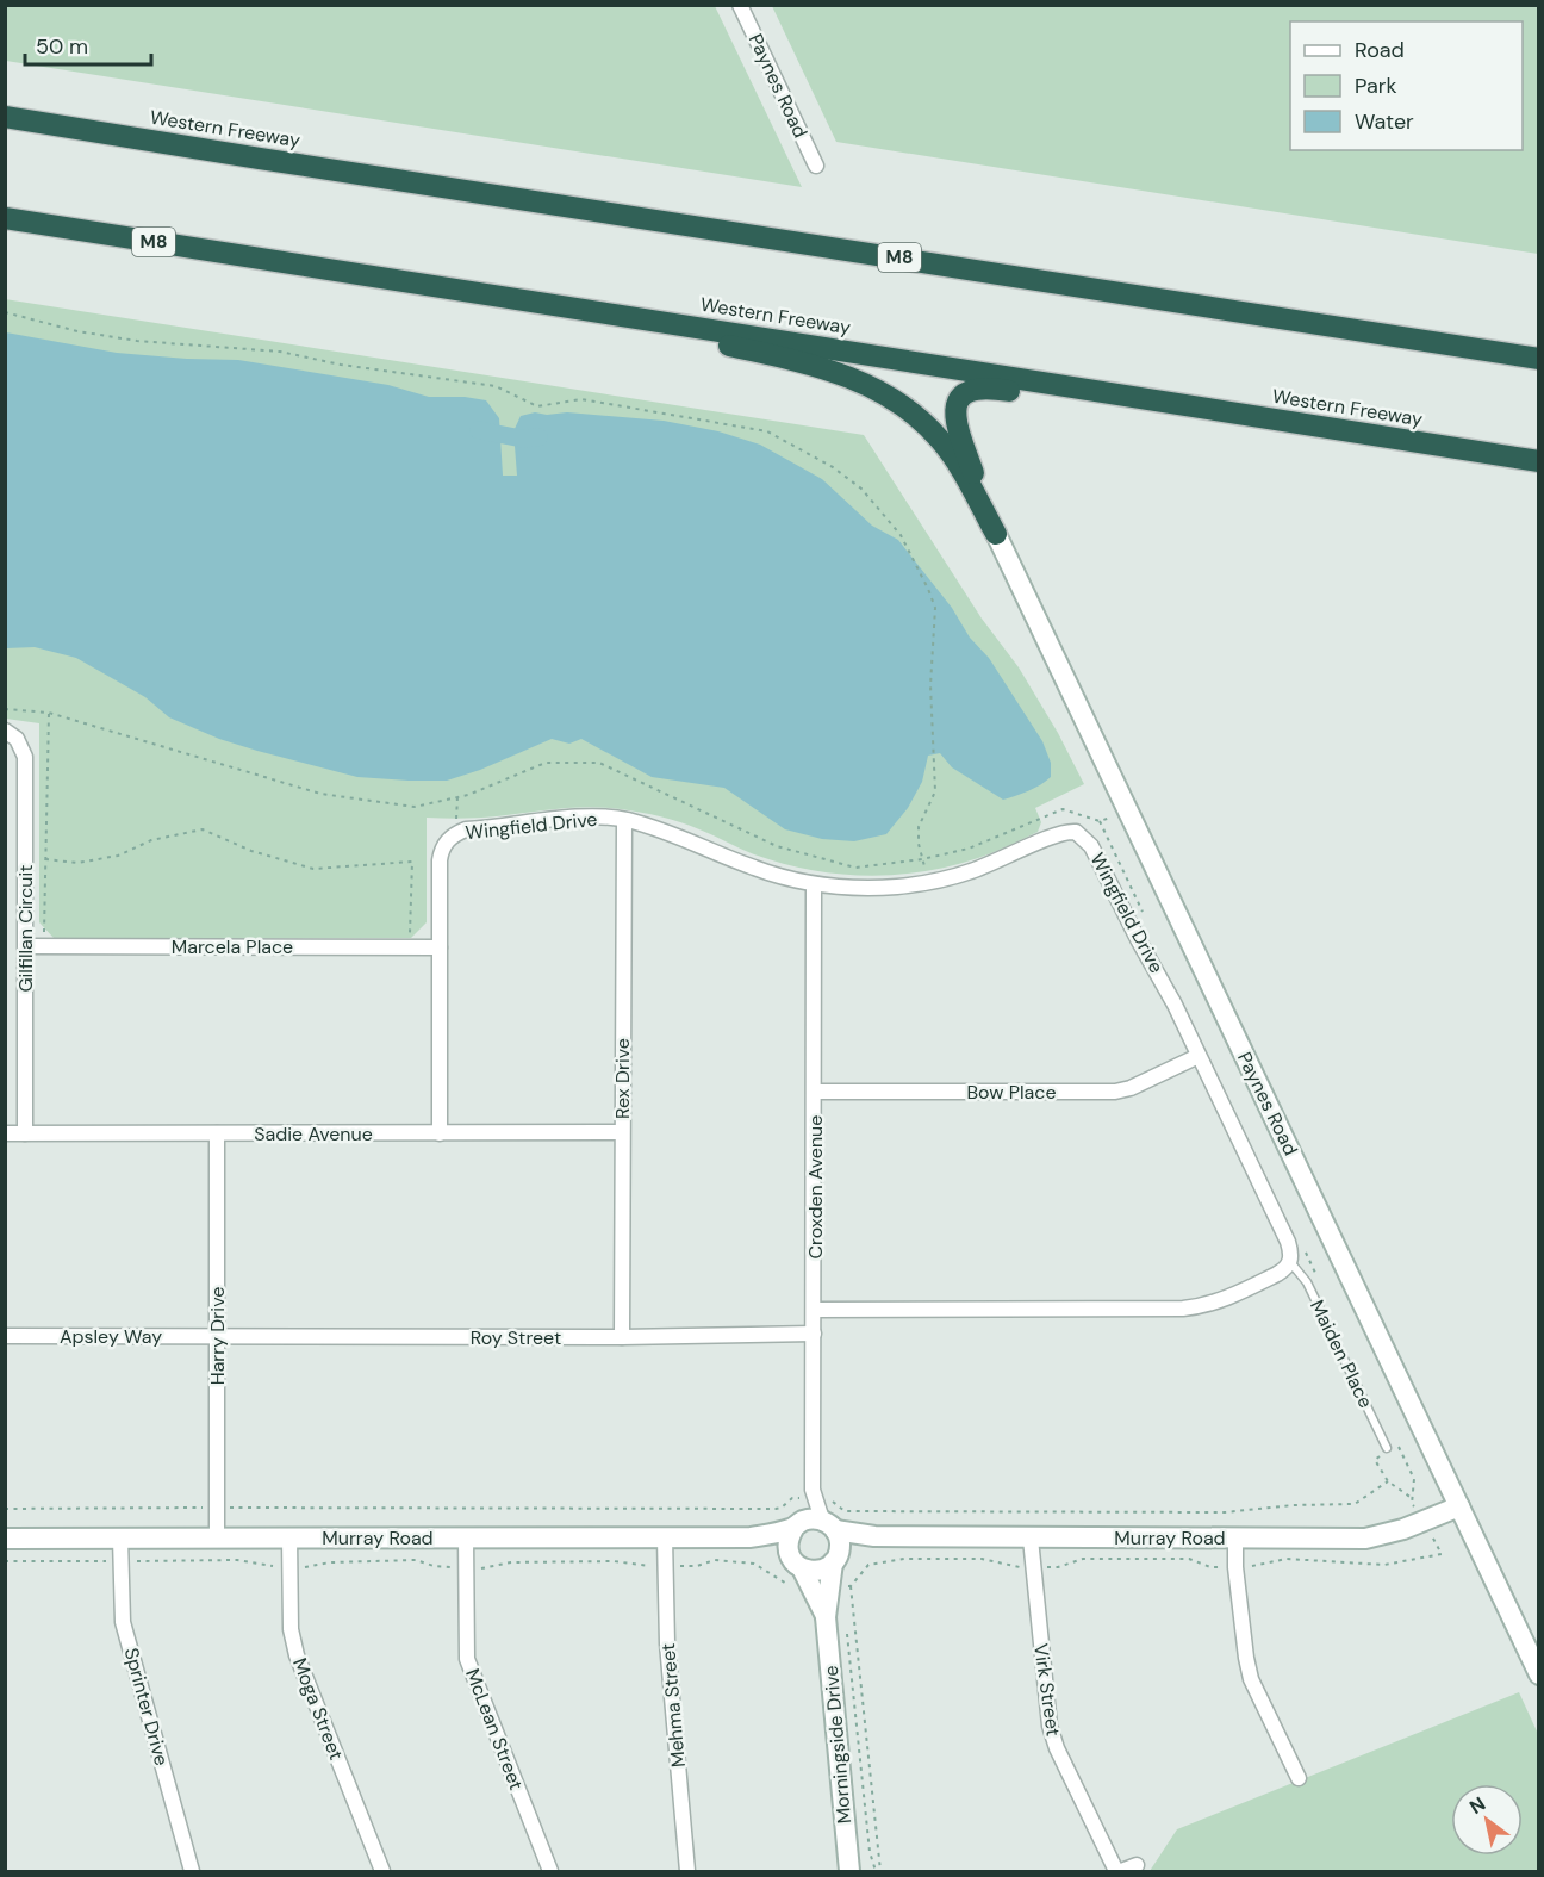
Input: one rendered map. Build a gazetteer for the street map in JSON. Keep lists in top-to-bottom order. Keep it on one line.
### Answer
{"streets":{"highway":["Western Freeway","M8"],"street":["Paynes Road","Wingfield Drive","Gilfillan Circuit","Marcela Place","Rex Drive","Bow Place","Sadie Avenue","Croxden Avenue","Apsley Way","Harry Drive","Roy Street","Murray Road","Virk Street","Mehma Street","Sprinter Drive","Moga Street","McLean Street","Morningside Drive"],"lane":["Maiden Place"]},"crossings":[["Paynes Road","Murray Road"],["Wingfield Drive","Marcela Place"],["Wingfield Drive","Rex Drive"],["Wingfield Drive","Bow Place"],["Wingfield Drive","Sadie Avenue"],["Wingfield Drive","Croxden Avenue"],["Wingfield Drive","Maiden Place"],["Gilfillan Circuit","Marcela Place"],["Gilfillan Circuit","Sadie Avenue"],["Rex Drive","Sadie Avenue"],["Rex Drive","Roy Street"],["Bow Place","Croxden Avenue"],["Sadie Avenue","Harry Drive"],["Croxden Avenue","Roy Street"],["Croxden Avenue","Murray Road"],["Croxden Avenue","Morningside Drive"],["Apsley Way","Harry Drive"],["Apsley Way","Roy Street"],["Harry Drive","Roy Street"],["Harry Drive","Murray Road"],["Murray Road","Virk Street"],["Murray Road","Mehma Street"],["Murray Road","Sprinter Drive"],["Murray Road","Moga Street"],["Murray Road","McLean Street"],["Murray Road","Morningside Drive"]],"legend":["Road","Park","Water"],"scale_bar":"50 m","north":"top left"}
